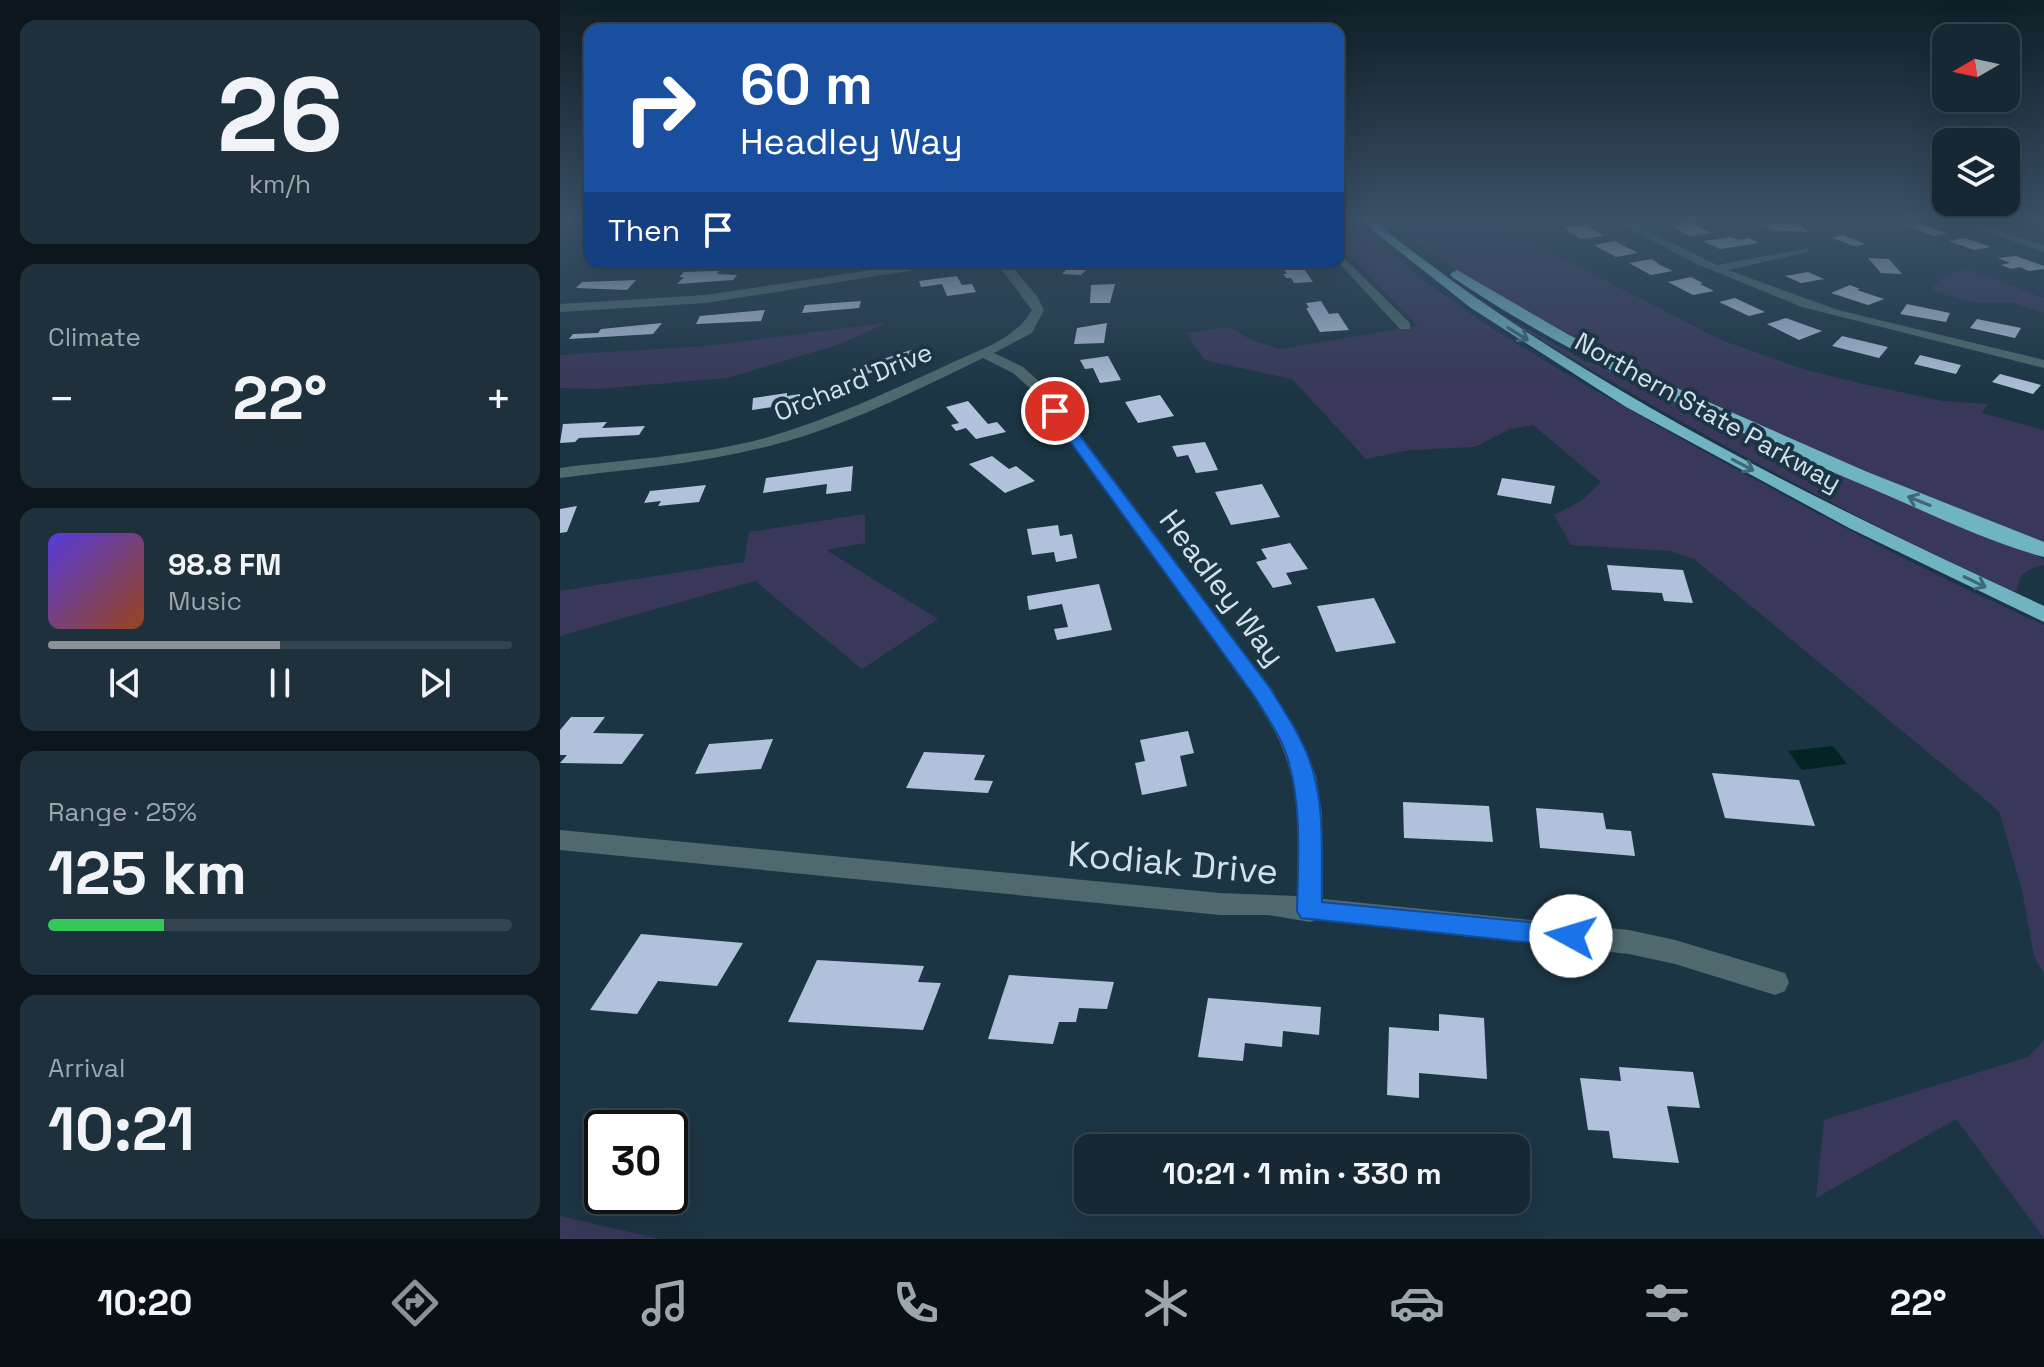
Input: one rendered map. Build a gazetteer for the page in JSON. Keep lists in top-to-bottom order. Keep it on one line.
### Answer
{"streets":{"highway":["Northern State Parkway"],"street":["Orchard Drive","Headley Way","Kodiak Drive"]},"crossings":[["Orchard Drive","Headley Way"],["Headley Way","Kodiak Drive"]],"north":"left","page":{"tile":[["26","km/h"],"Climate",["Range · 25%","125 km"],["Arrival","10:21"]],"turn":["60 m","Headley Way"],"then":"Then","heat":["−","22°","+"],"song":["98.8 FM","Music"],"limit":"30","trip":"10:21 · 1 min · 330 m","tabs":["10:20","22°"]}}
